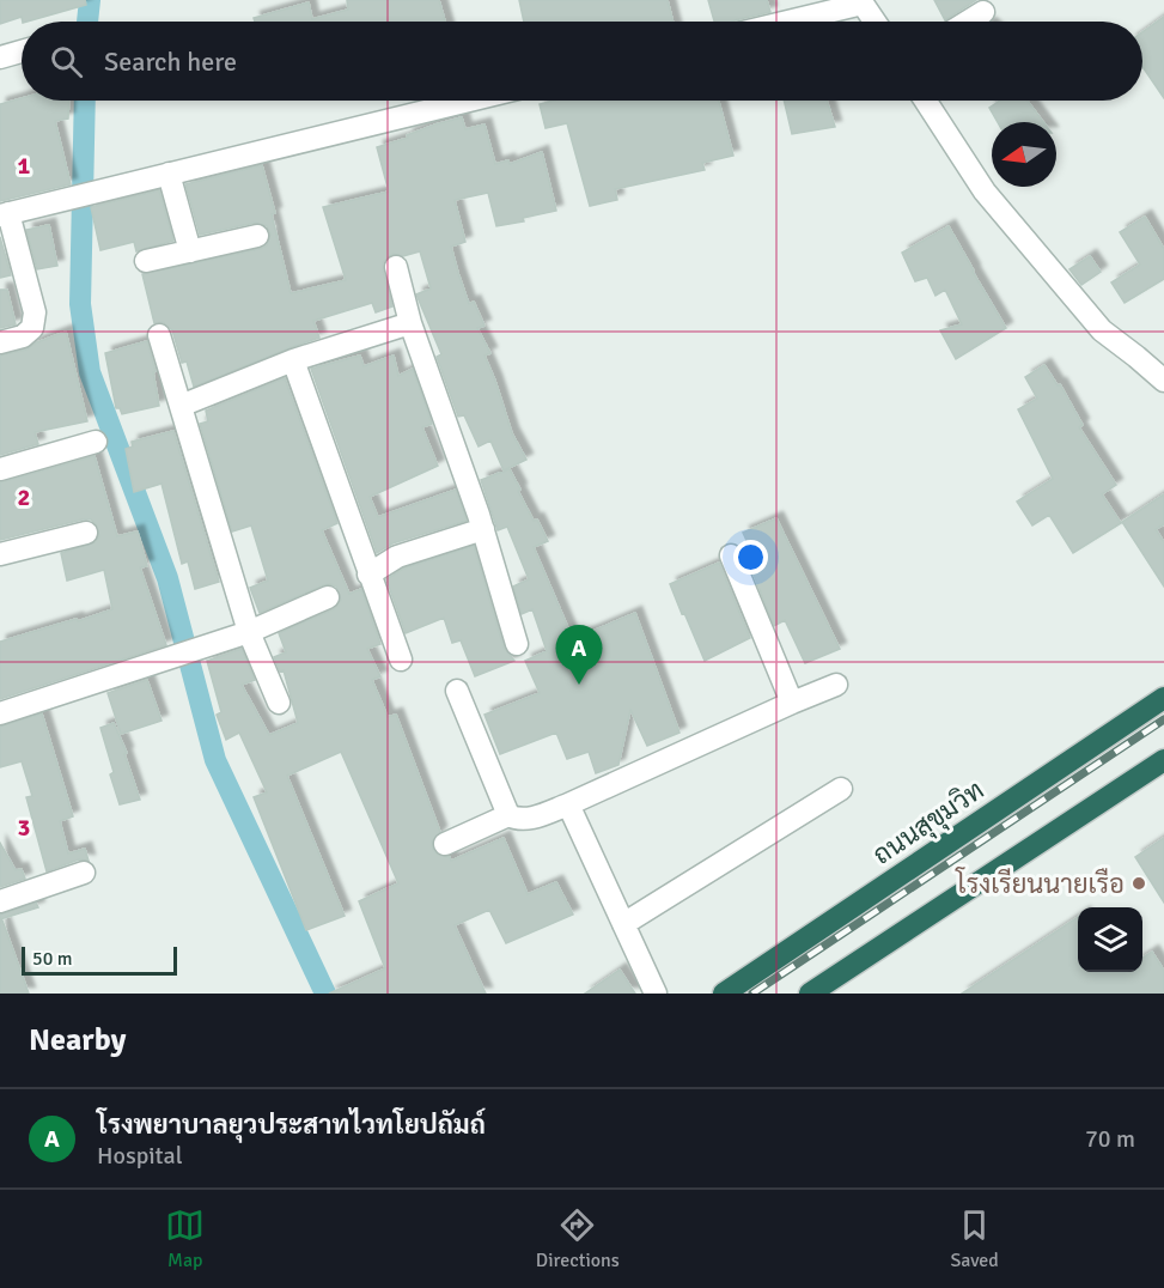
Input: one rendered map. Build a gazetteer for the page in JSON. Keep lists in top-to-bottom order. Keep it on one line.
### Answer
{"streets":{"highway":["ถนนสุขุมวิท"]},"places":["โรงเรียนนายเรือ"],"scale_bar":"50 m","north":"left","page":{"search":"Search here","pins":"A","scale":"50 m","heading":"Nearby","list":[{"mark":"A","name":"โรงพยาบาลยุวประสาทไวทโยปถัมถ์","note":"Hospital","value":"70 m"}],"nav":["Map","Directions","Saved"]},"grid":{"rows":["1","2","3"]}}
